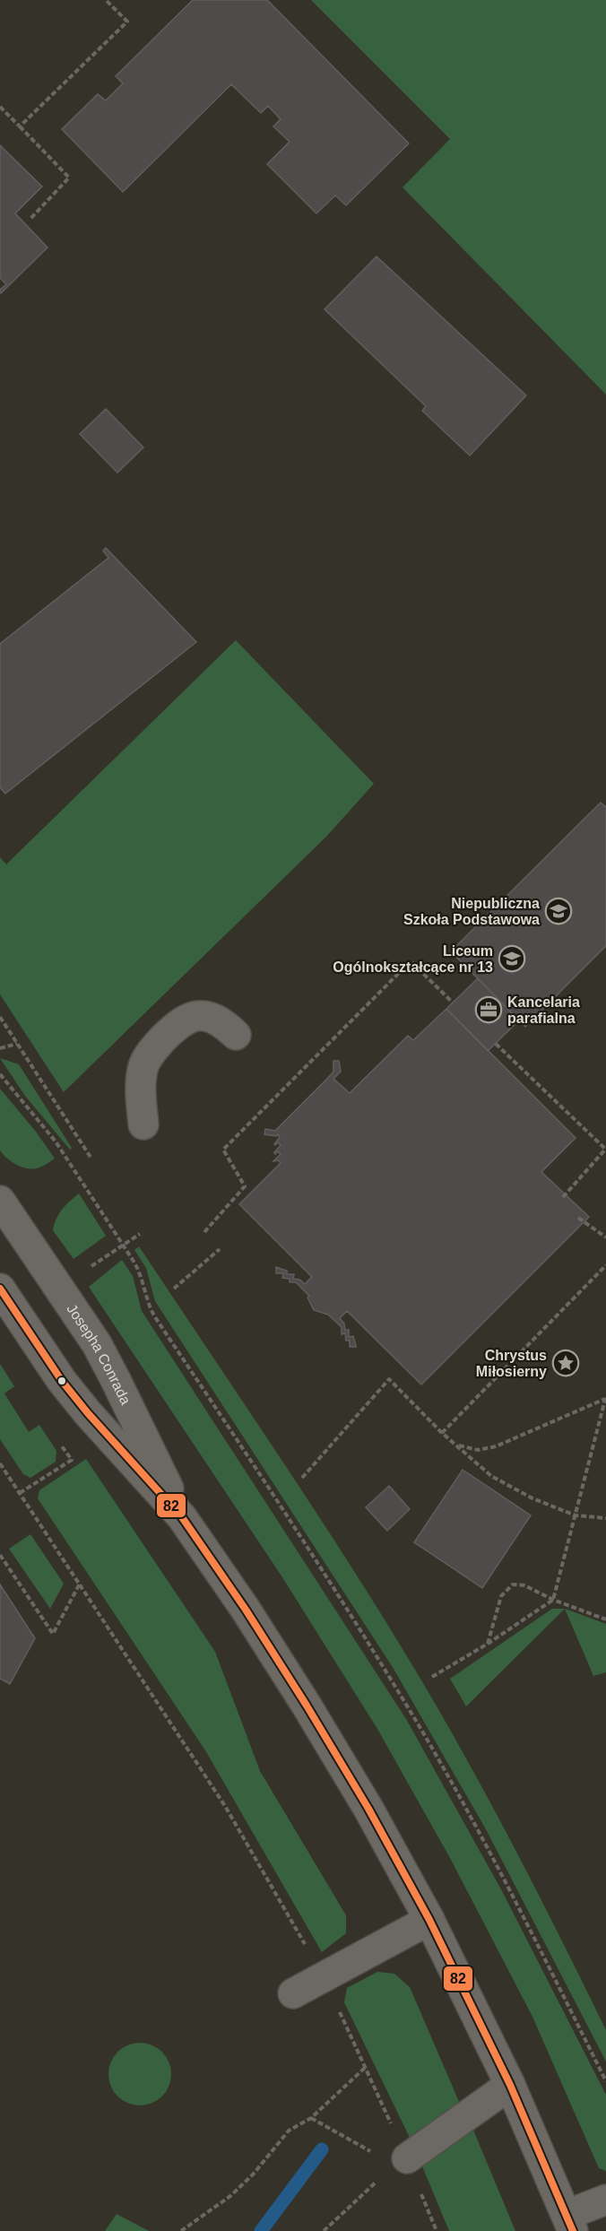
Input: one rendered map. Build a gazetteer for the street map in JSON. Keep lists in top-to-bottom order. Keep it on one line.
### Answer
{"streets":{"street":["Josepha Conrada"]},"places":{"school or university":["Niepubliczna Szkoła Podstawowa","Liceum Ogólnokształcące nr 13"],"office":["Kancelaria parafialna"],"place":["Chrystus Miłosierny"]},"lines":["transit line 82"]}
